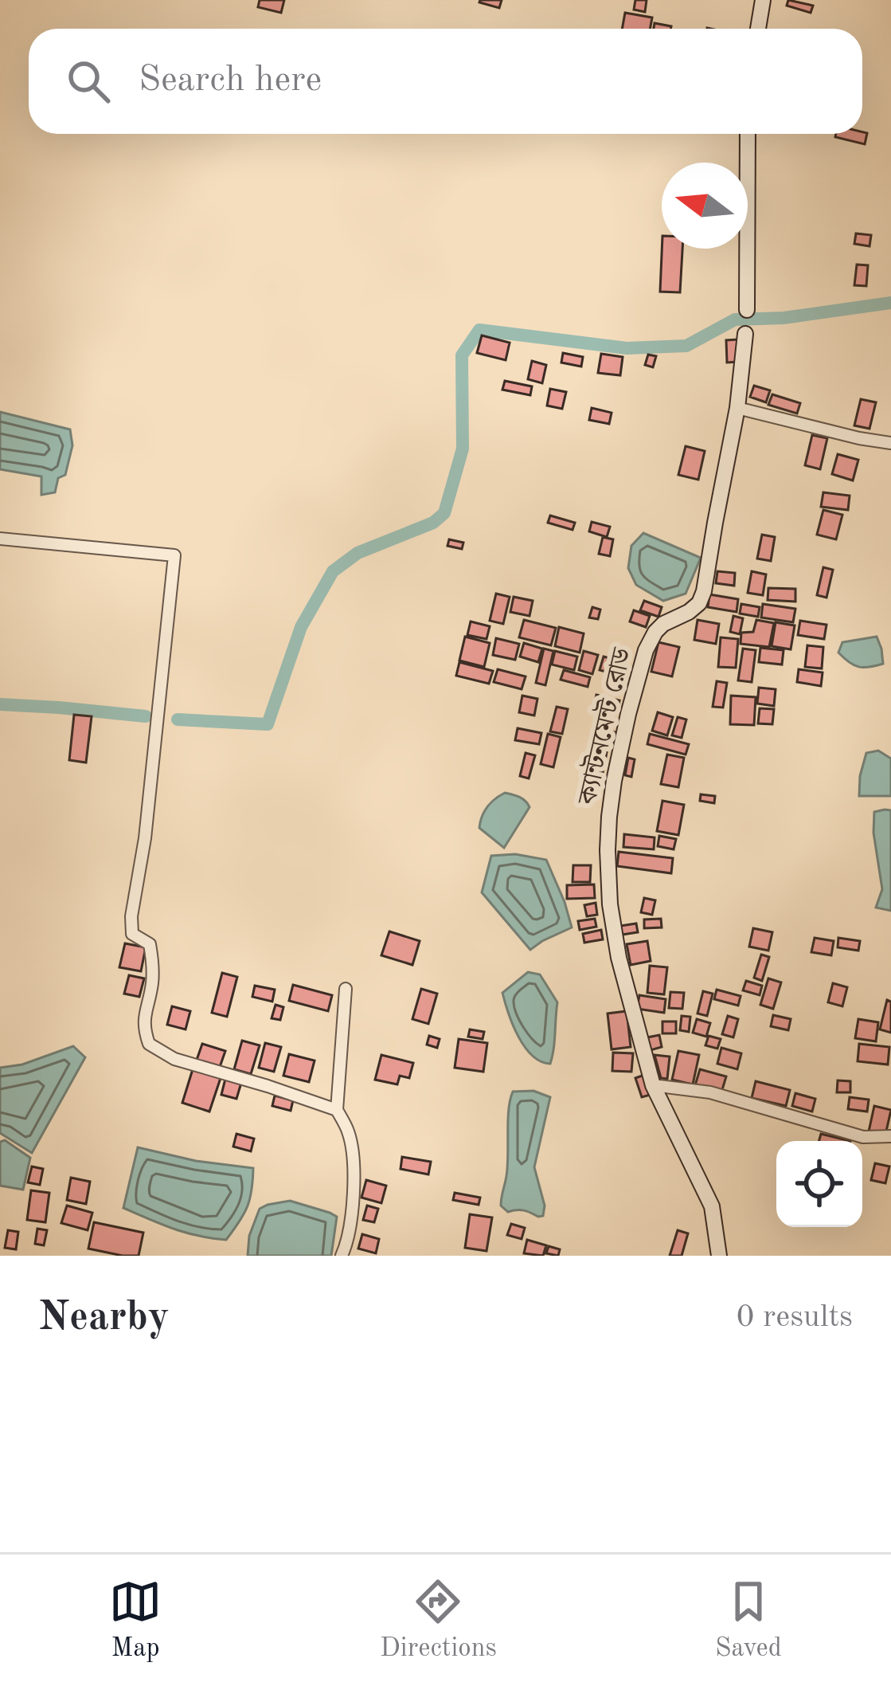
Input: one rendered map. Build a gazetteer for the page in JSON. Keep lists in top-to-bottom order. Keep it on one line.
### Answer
{"streets":{"main road":["ক্যান্টনমেন্ট রোড"]},"north":"left","page":{"search":"Search here","heading":["Nearby","0 results"],"nav":["Map","Directions","Saved"]}}
